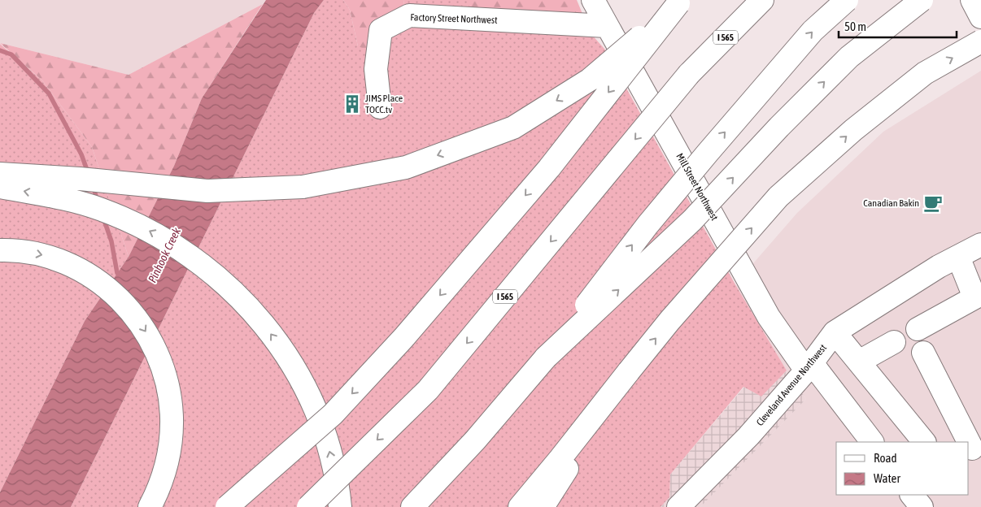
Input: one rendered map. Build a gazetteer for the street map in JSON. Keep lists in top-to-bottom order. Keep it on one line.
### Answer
{"streets":{"main road":["Factory Street Northwest","I 565","Mill Street Northwest","Cleveland Avenue Northwest"]},"crossings":[["Factory Street Northwest","Mill Street Northwest"],["Mill Street Northwest","Cleveland Avenue Northwest"]],"water":["Pinhook Creek"],"places":{"building":["JIMS Place TOCC.tv"],"cafe":["Canadian Bakin"]},"legend":["Road","Water"],"scale_bar":"50 m"}
